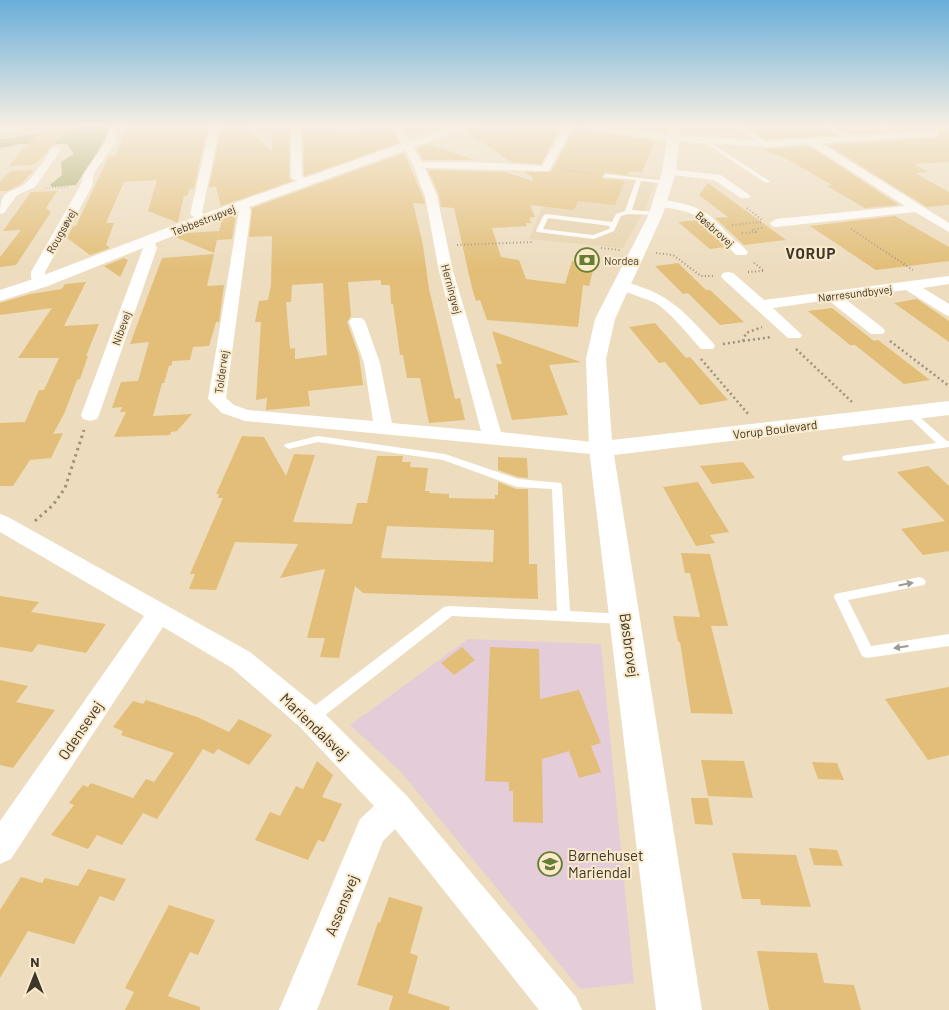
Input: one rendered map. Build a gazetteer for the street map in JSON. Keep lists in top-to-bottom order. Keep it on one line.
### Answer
{"streets":{"street":["Tebbestrupvej","Bøsbrovej","Rougsøvej","Herningvej","Nørresundbyvej","Nibevej","Toldervej","Vorup Boulevard","Mariendalsvej","Odensevej","Assensvej"]},"crossings":[["Tebbestrupvej","Rougsøvej"],["Tebbestrupvej","Nibevej"],["Tebbestrupvej","Toldervej"],["Bøsbrovej","Toldervej"],["Bøsbrovej","Vorup Boulevard"],["Herningvej","Toldervej"],["Toldervej","Vorup Boulevard"],["Mariendalsvej","Odensevej"],["Mariendalsvej","Assensvej"]],"districts":["VORUP"],"places":{"bank":["Nordea"],"school or university":["Børnehuset Mariendal"]},"north":"top"}
